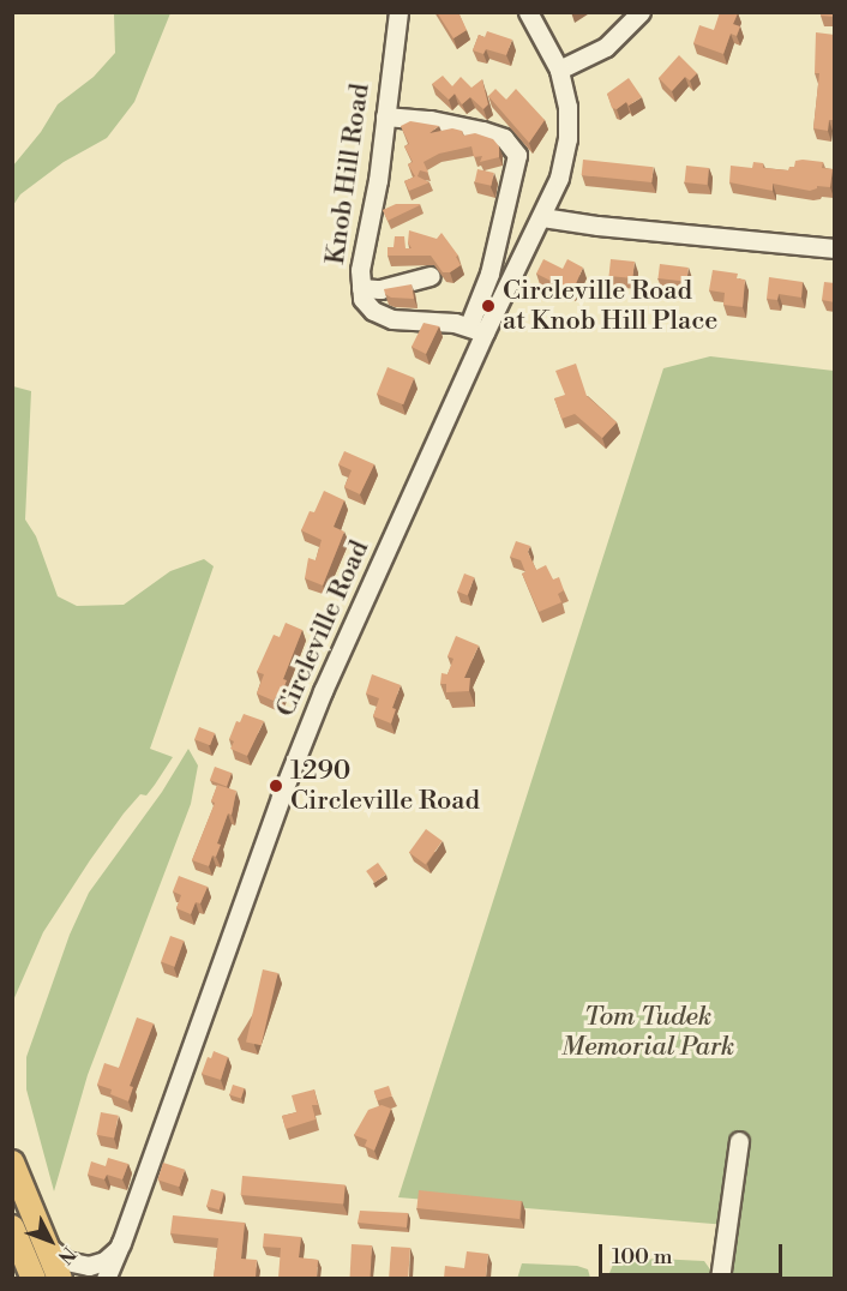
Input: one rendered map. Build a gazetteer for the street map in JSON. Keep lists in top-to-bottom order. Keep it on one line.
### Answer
{"streets":{"street":["Knob Hill Road","Circleville Road"]},"crossings":[["Knob Hill Road","Circleville Road"]],"parks":["Tom Tudek Memorial Park"],"places":["Circleville Road at Knob Hill Place","1290 Circleville Road"],"scale_bar":"100 m","north":"bottom right"}
